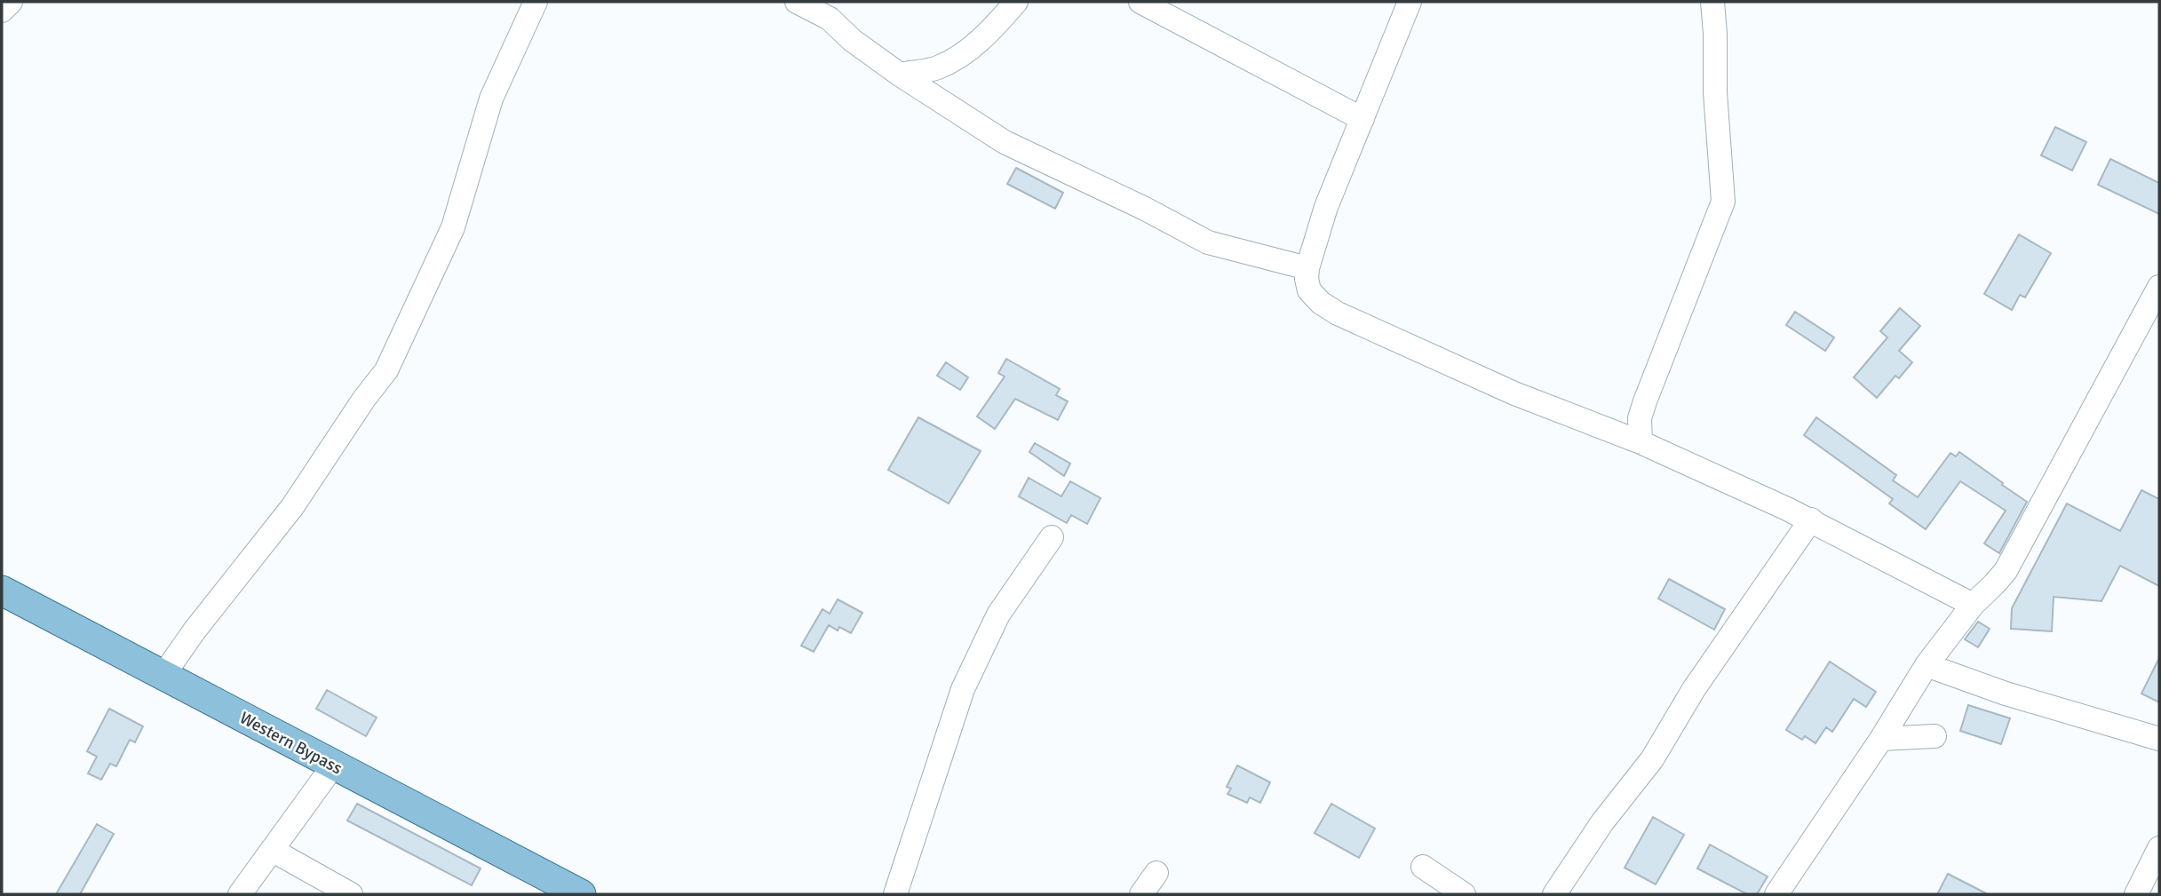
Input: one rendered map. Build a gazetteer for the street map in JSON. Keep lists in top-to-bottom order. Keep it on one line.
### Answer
{"streets":{"main road":["Western Bypass"]}}
